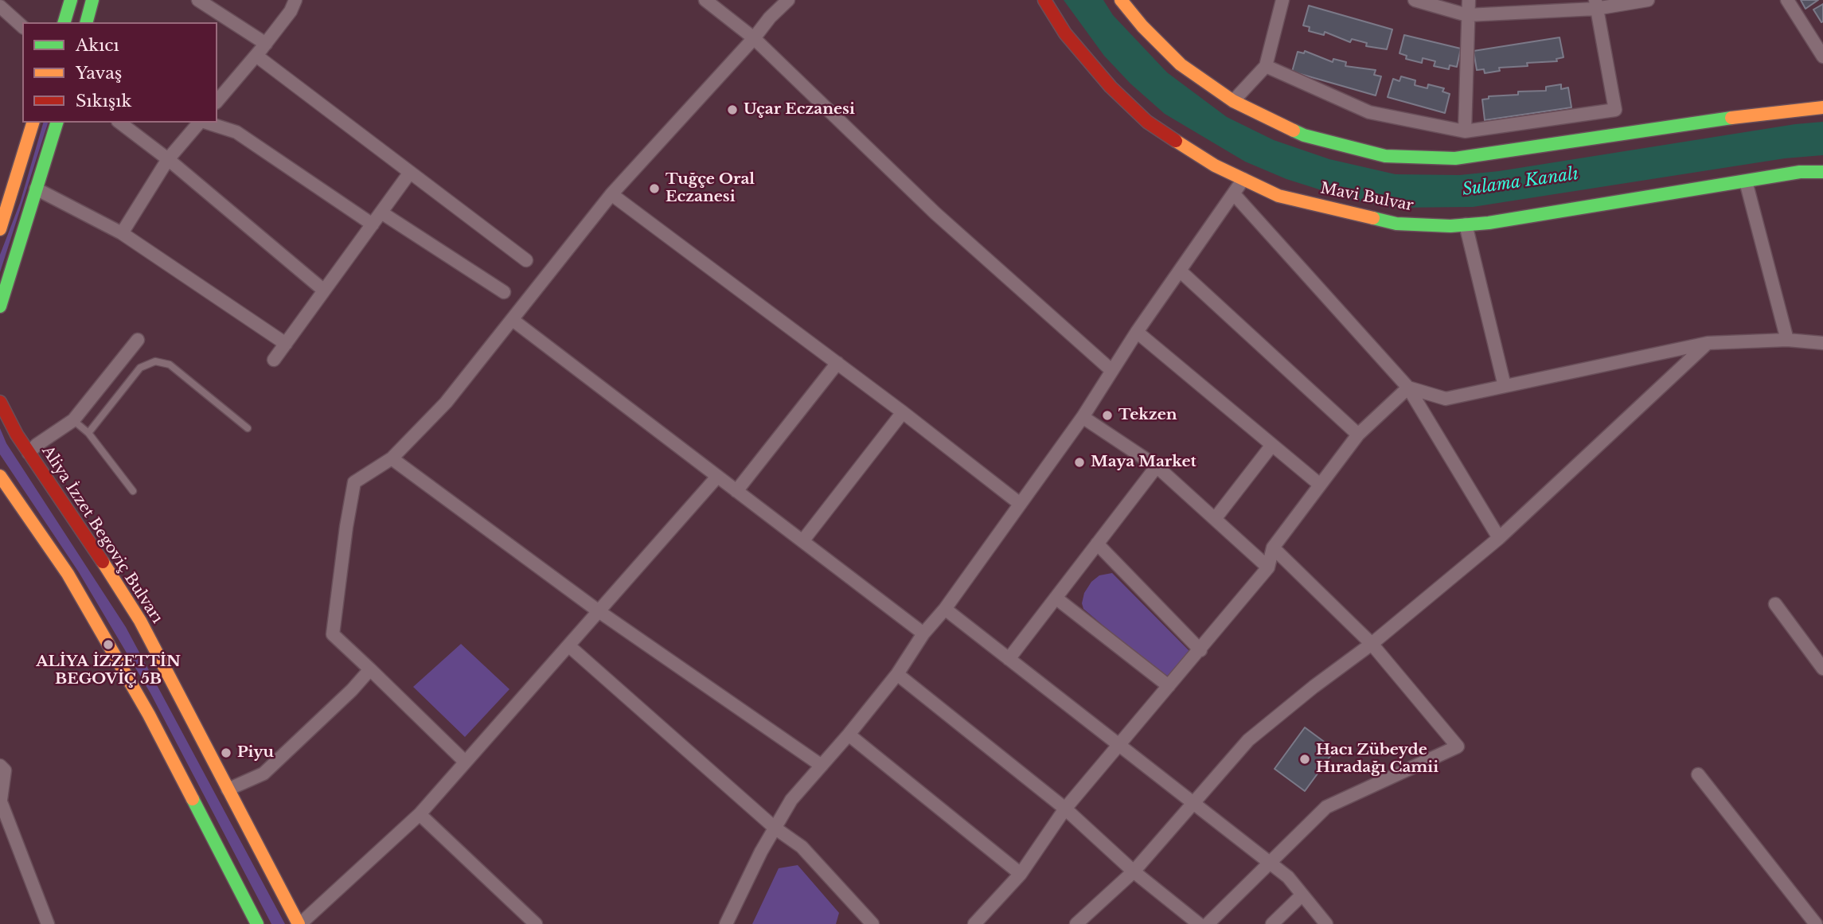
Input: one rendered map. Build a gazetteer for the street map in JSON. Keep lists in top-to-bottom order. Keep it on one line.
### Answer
{"streets":{"main road":["Mavi Bulvar","Aliya İzzet Begoviç Bulvarı"]},"water":["Sulama Kanalı"],"places":["Uçar Eczanesi","Tuğçe Oral Eczanesi","Tekzen","Maya Market","ALİYA İZZETTİN BEGOVİÇ 5B","Piyu","Hacı Zübeyde Hıradağı Camii"],"legend":["Akıcı","Yavaş","Sıkışık"]}
